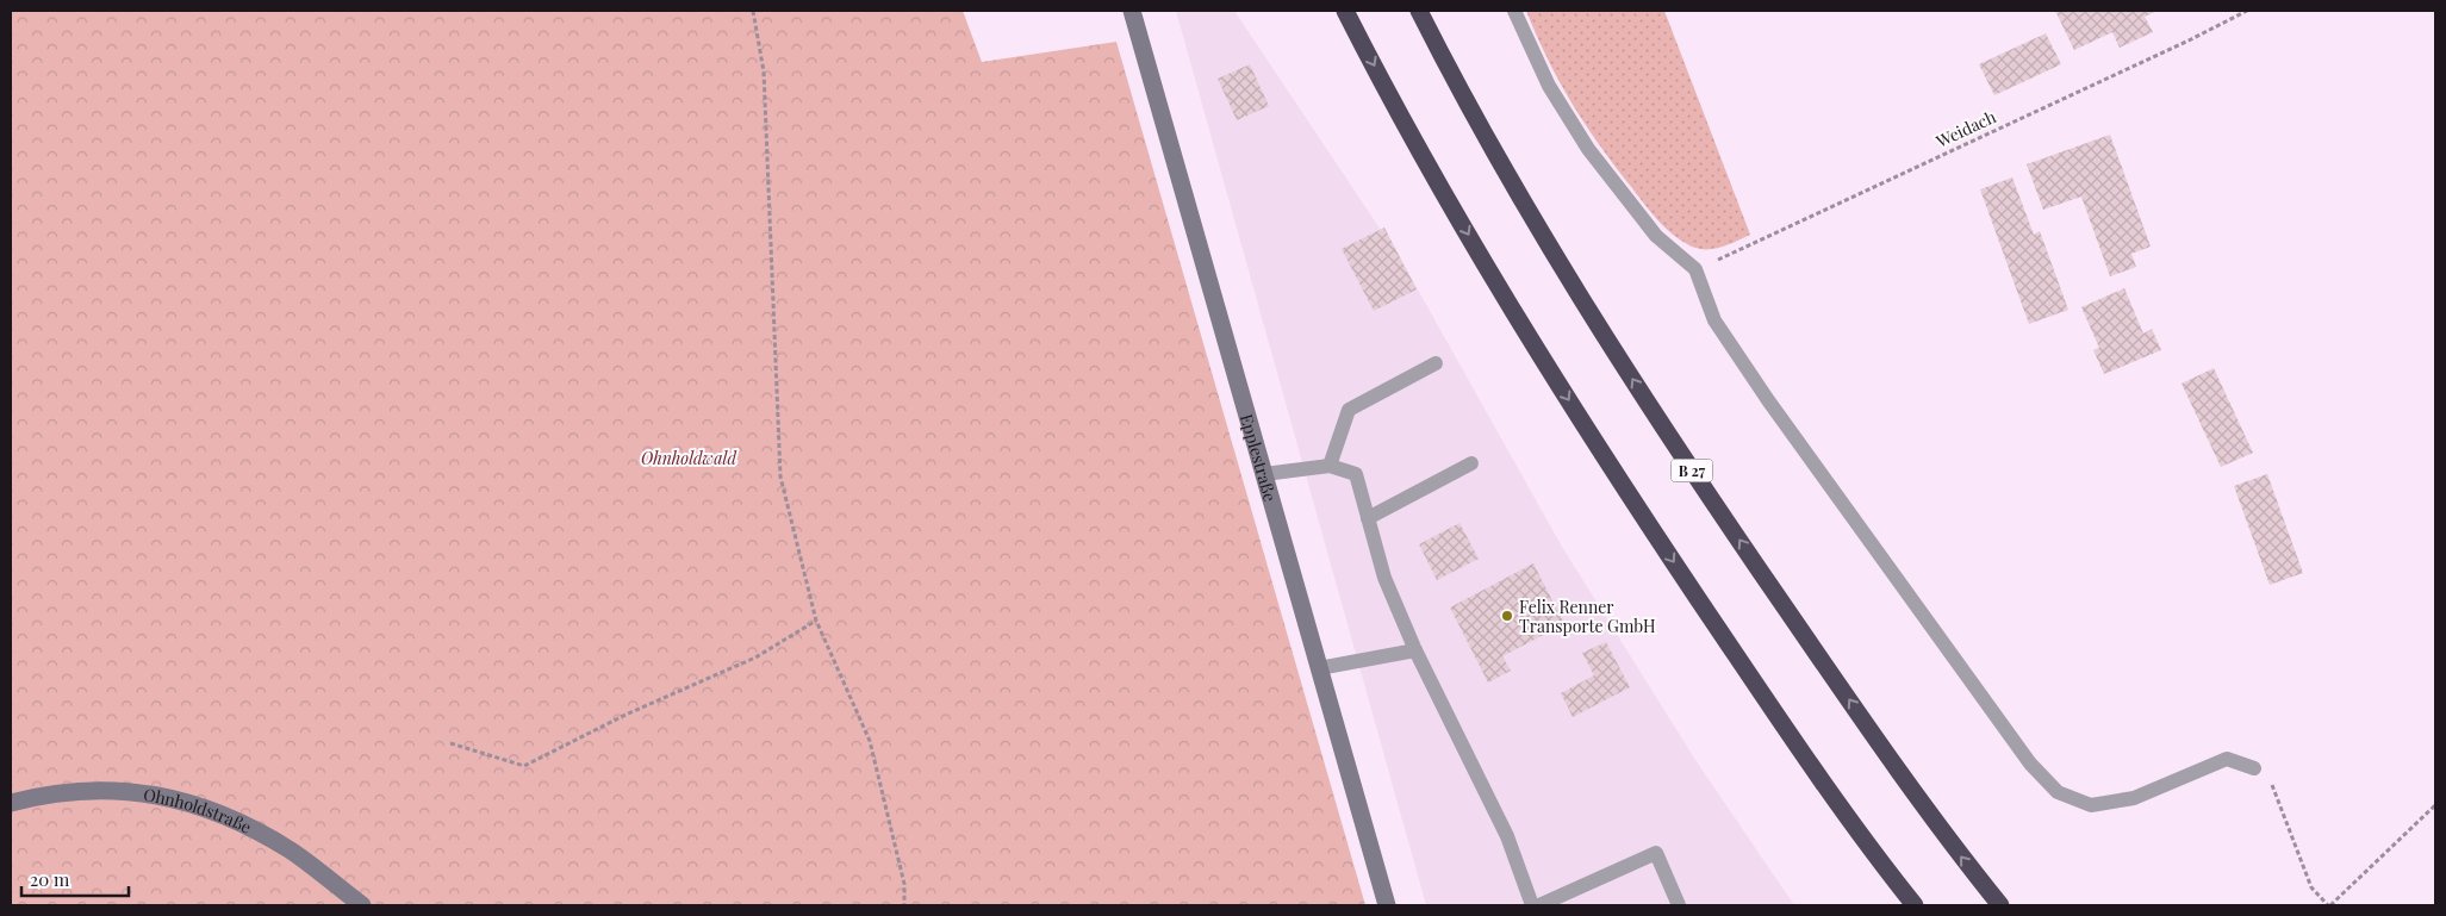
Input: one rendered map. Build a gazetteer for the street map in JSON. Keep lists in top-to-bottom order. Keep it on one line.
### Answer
{"streets":{"highway":["B 27"],"main road":["Epplestraße","Ohnholdstraße"],"path":["Weidach"]},"parks":["Ohnholdwald"],"places":["Felix Renner Transporte GmbH"],"scale_bar":"20 m"}
